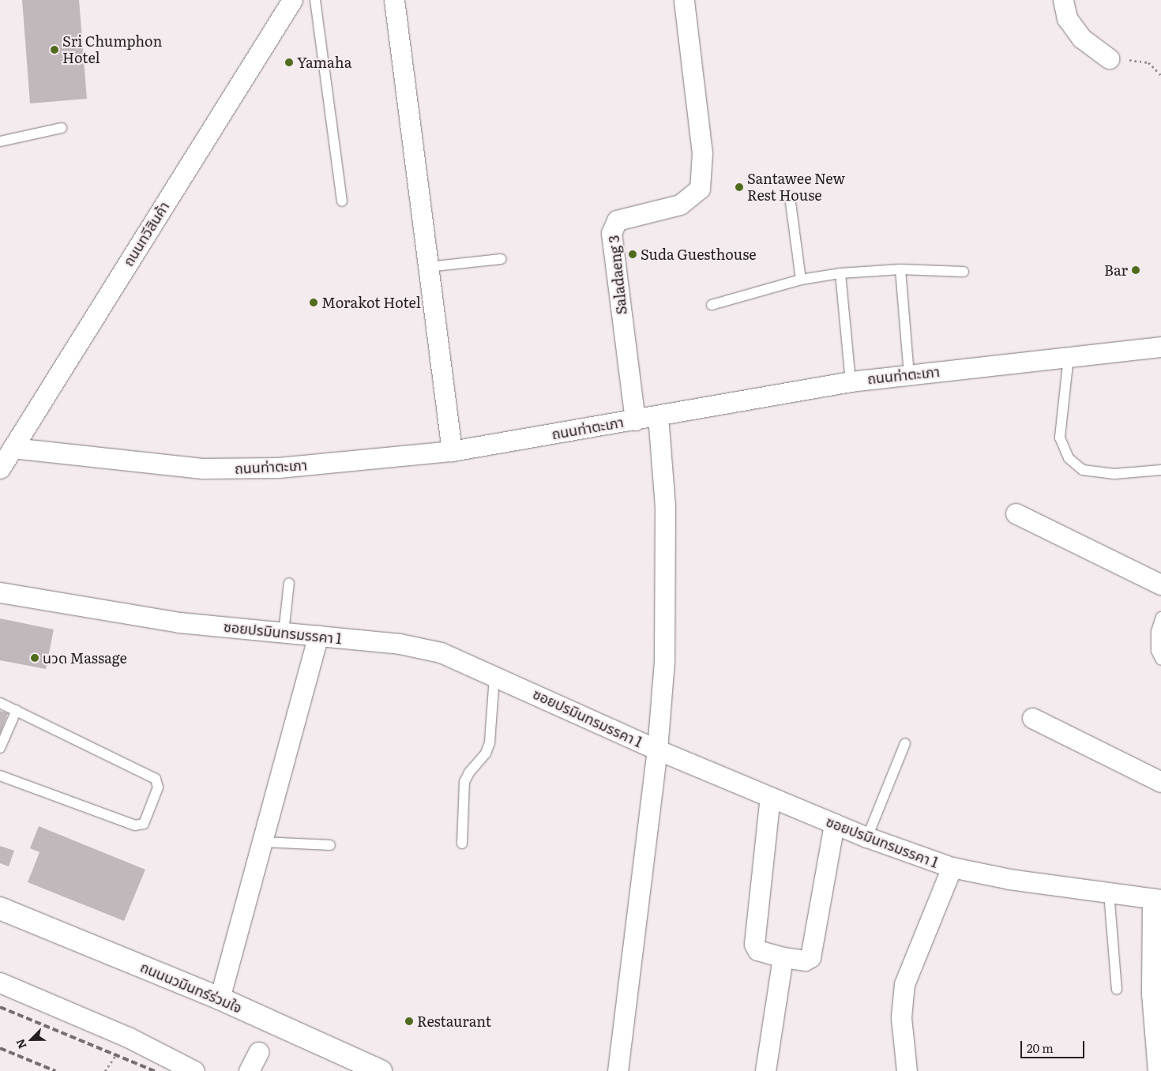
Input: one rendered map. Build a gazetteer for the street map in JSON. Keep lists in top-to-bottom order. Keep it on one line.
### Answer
{"streets":{"street":["ถนนทวีสินค้า","Saladaeng 3","ถนนท่าตะเภา","ซอยปรมินทรมรรคา 1","ถนนนวมินทร์ร่วมใจ"]},"crossings":[["ถนนทวีสินค้า","ถนนท่าตะเภา"],["Saladaeng 3","ถนนท่าตะเภา"]],"places":["Sri Chumphon Hotel","Yamaha","Santawee New Rest House","Suda Guesthouse","Bar","Morakot Hotel","นวด Massage","Restaurant"],"scale_bar":"20 m","north":"bottom left"}
